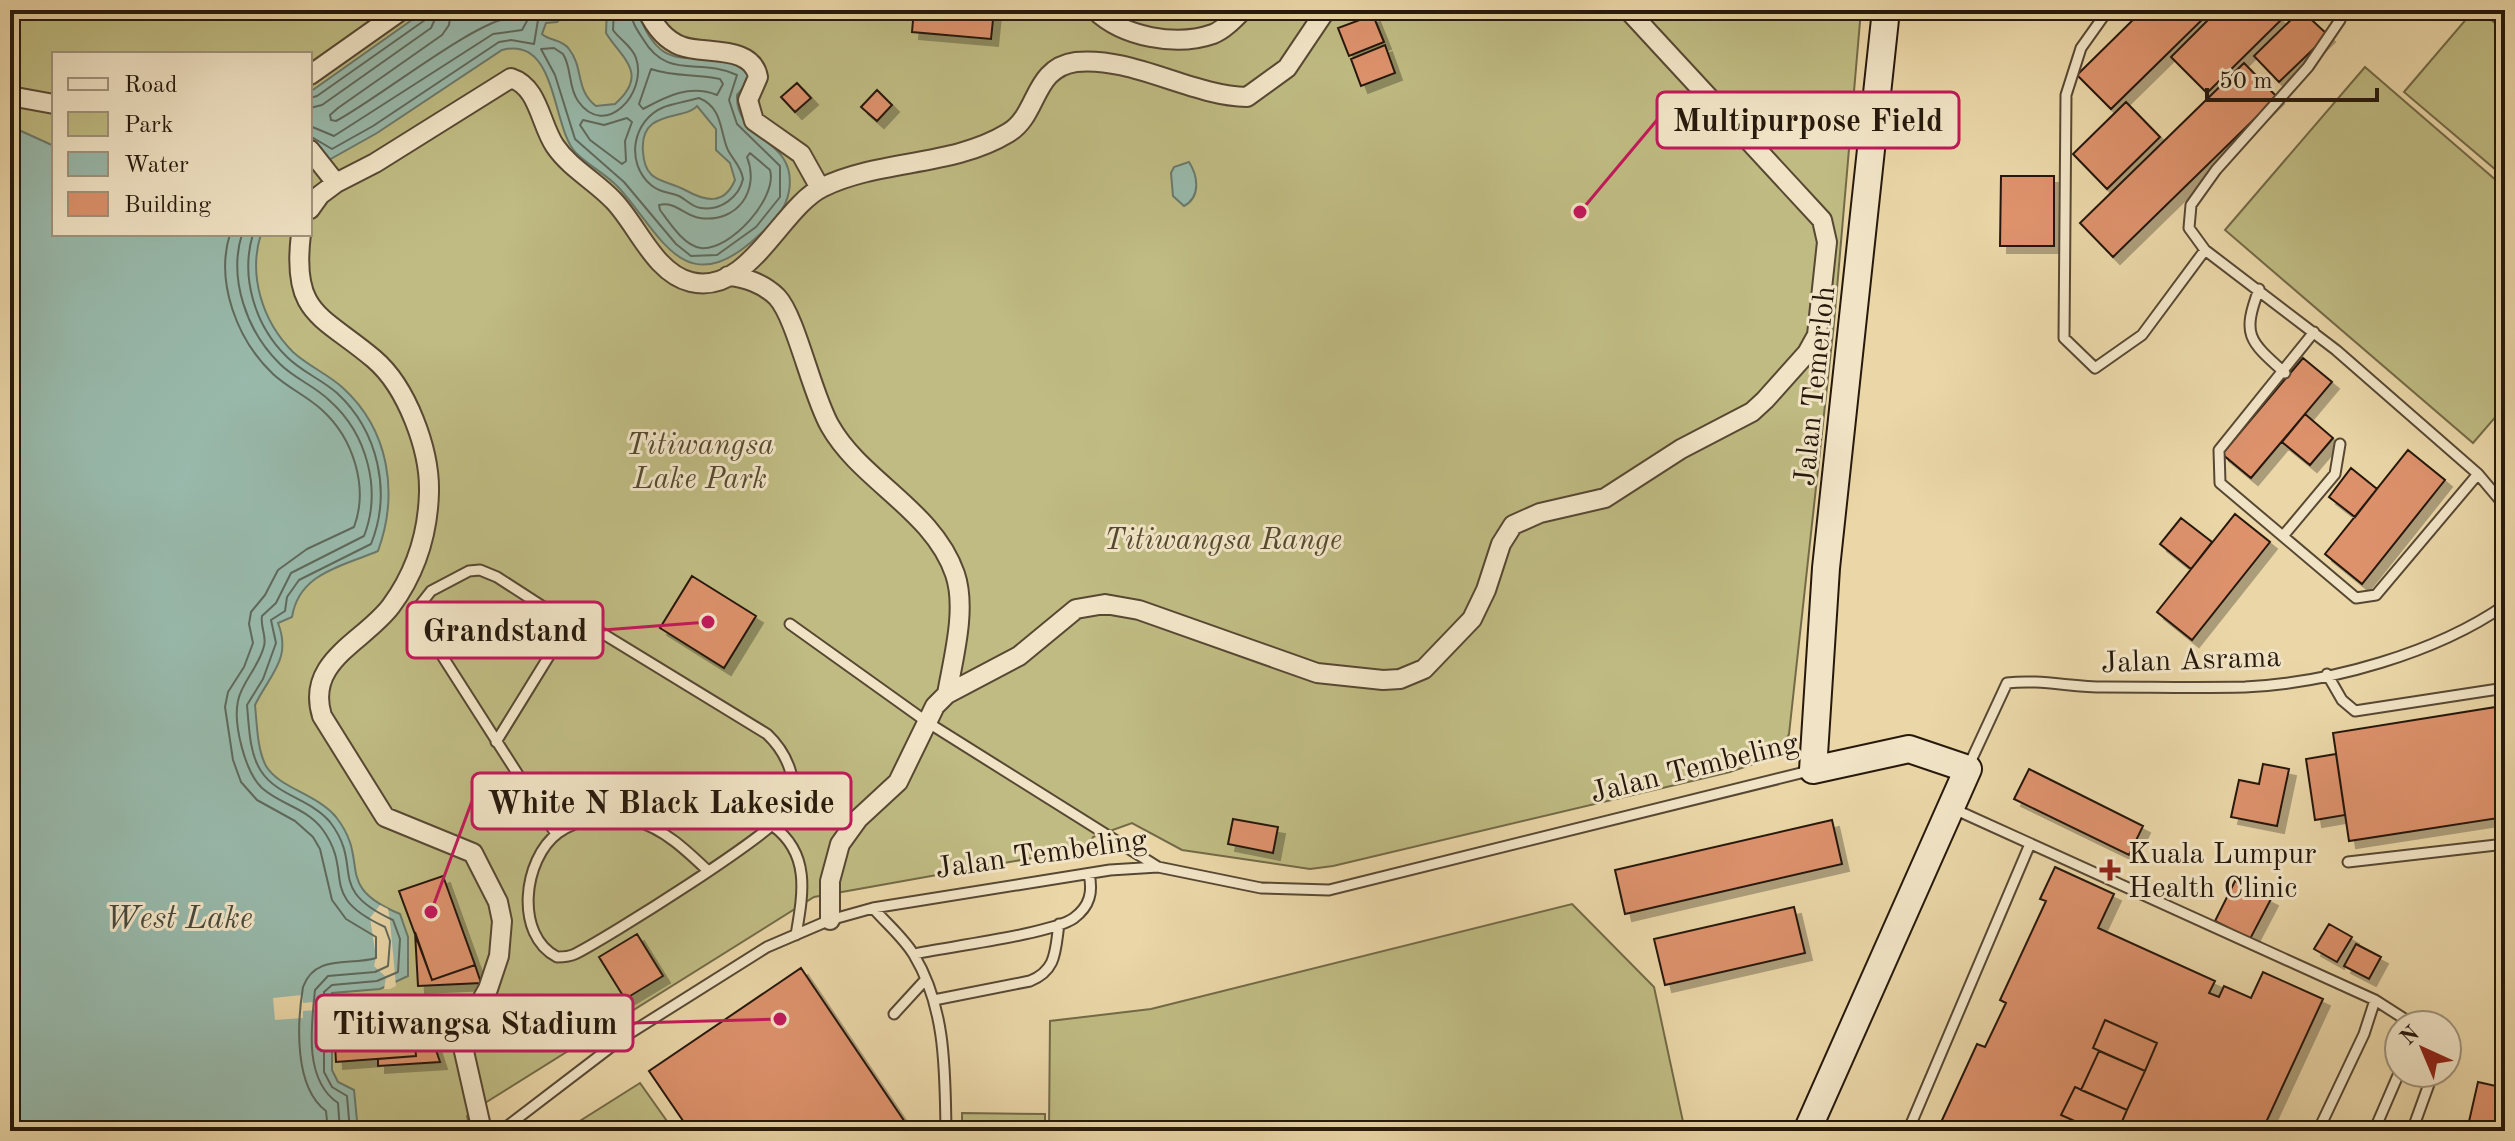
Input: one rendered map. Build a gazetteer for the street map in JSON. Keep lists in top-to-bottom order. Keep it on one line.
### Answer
{"streets":{"street":["Jalan Temerloh","Jalan Tembeling"],"lane":["Jalan Asrama"]},"crossings":[["Jalan Temerloh","Jalan Tembeling"],["Jalan Asrama","Jalan Tembeling"]],"water":["West Lake"],"parks":["Titiwangsa Lake Park","Titiwangsa Range"],"places":{"other":["Multipurpose Field","Grandstand","White N Black Lakeside","Titiwangsa Stadium"],"health":["Kuala Lumpur Health Clinic"]},"legend":["Road","Park","Water","Building"],"scale_bar":"50 m","north":"top left"}
